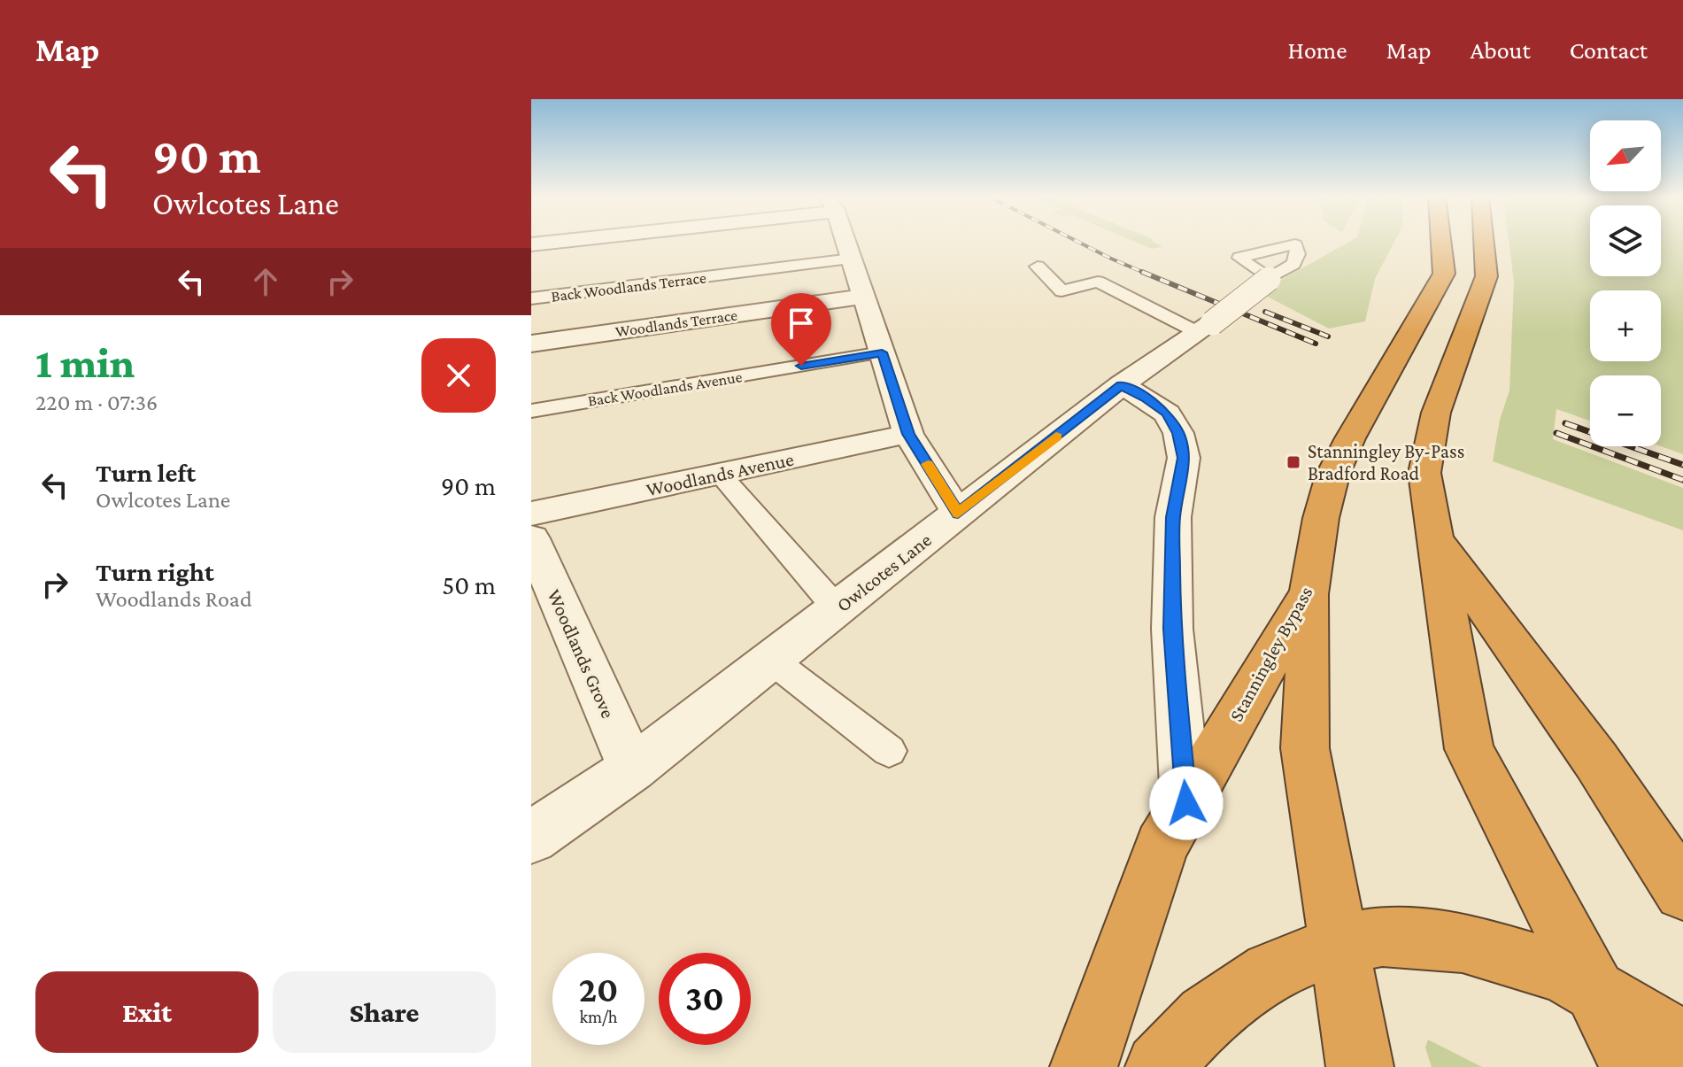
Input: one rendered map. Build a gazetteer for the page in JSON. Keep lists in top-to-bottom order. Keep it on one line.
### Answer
{"streets":{"highway":["Stanningley Bypass"],"street":["Woodlands Terrace","Woodlands Avenue","Owlcotes Lane","Woodlands Grove"],"lane":["Back Woodlands Terrace","Back Woodlands Avenue"]},"crossings":[["Owlcotes Lane","Woodlands Grove"]],"places":{"transit":["Stanningley By-Pass Bradford Road"]},"north":"bottom left","page":{"header":"Map","nav":["Home","Map","About","Contact"],"turn":["90 m","Owlcotes Lane"],"map_buttons":["+","−"],"heading":["1 min","220 m · 07:36"],"list":[{"name":"Turn left","note":"Owlcotes Lane","value":"90 m"},{"name":"Turn right","note":"Woodlands Road","value":"50 m"}],"speed":"20 km/h","limit":"30","buttons":["Exit","Share"]}}
